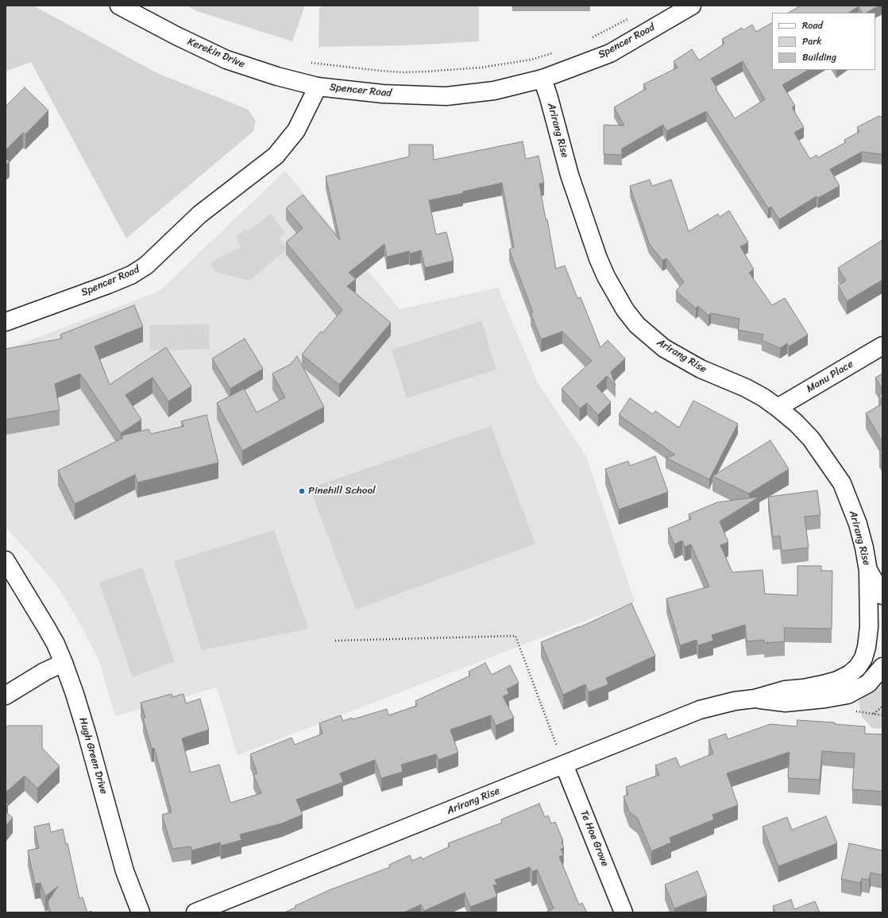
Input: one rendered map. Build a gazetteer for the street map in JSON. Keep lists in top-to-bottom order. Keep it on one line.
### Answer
{"streets":{"street":["Spencer Road","Kerekin Drive","Arirang Rise","Manu Place","Hugh Green Drive","Te Hoe Grove"]},"crossings":[["Spencer Road","Kerekin Drive"],["Spencer Road","Arirang Rise"],["Arirang Rise","Manu Place"],["Arirang Rise","Te Hoe Grove"]],"places":["Pinehill School"],"legend":["Road","Park","Building"]}
